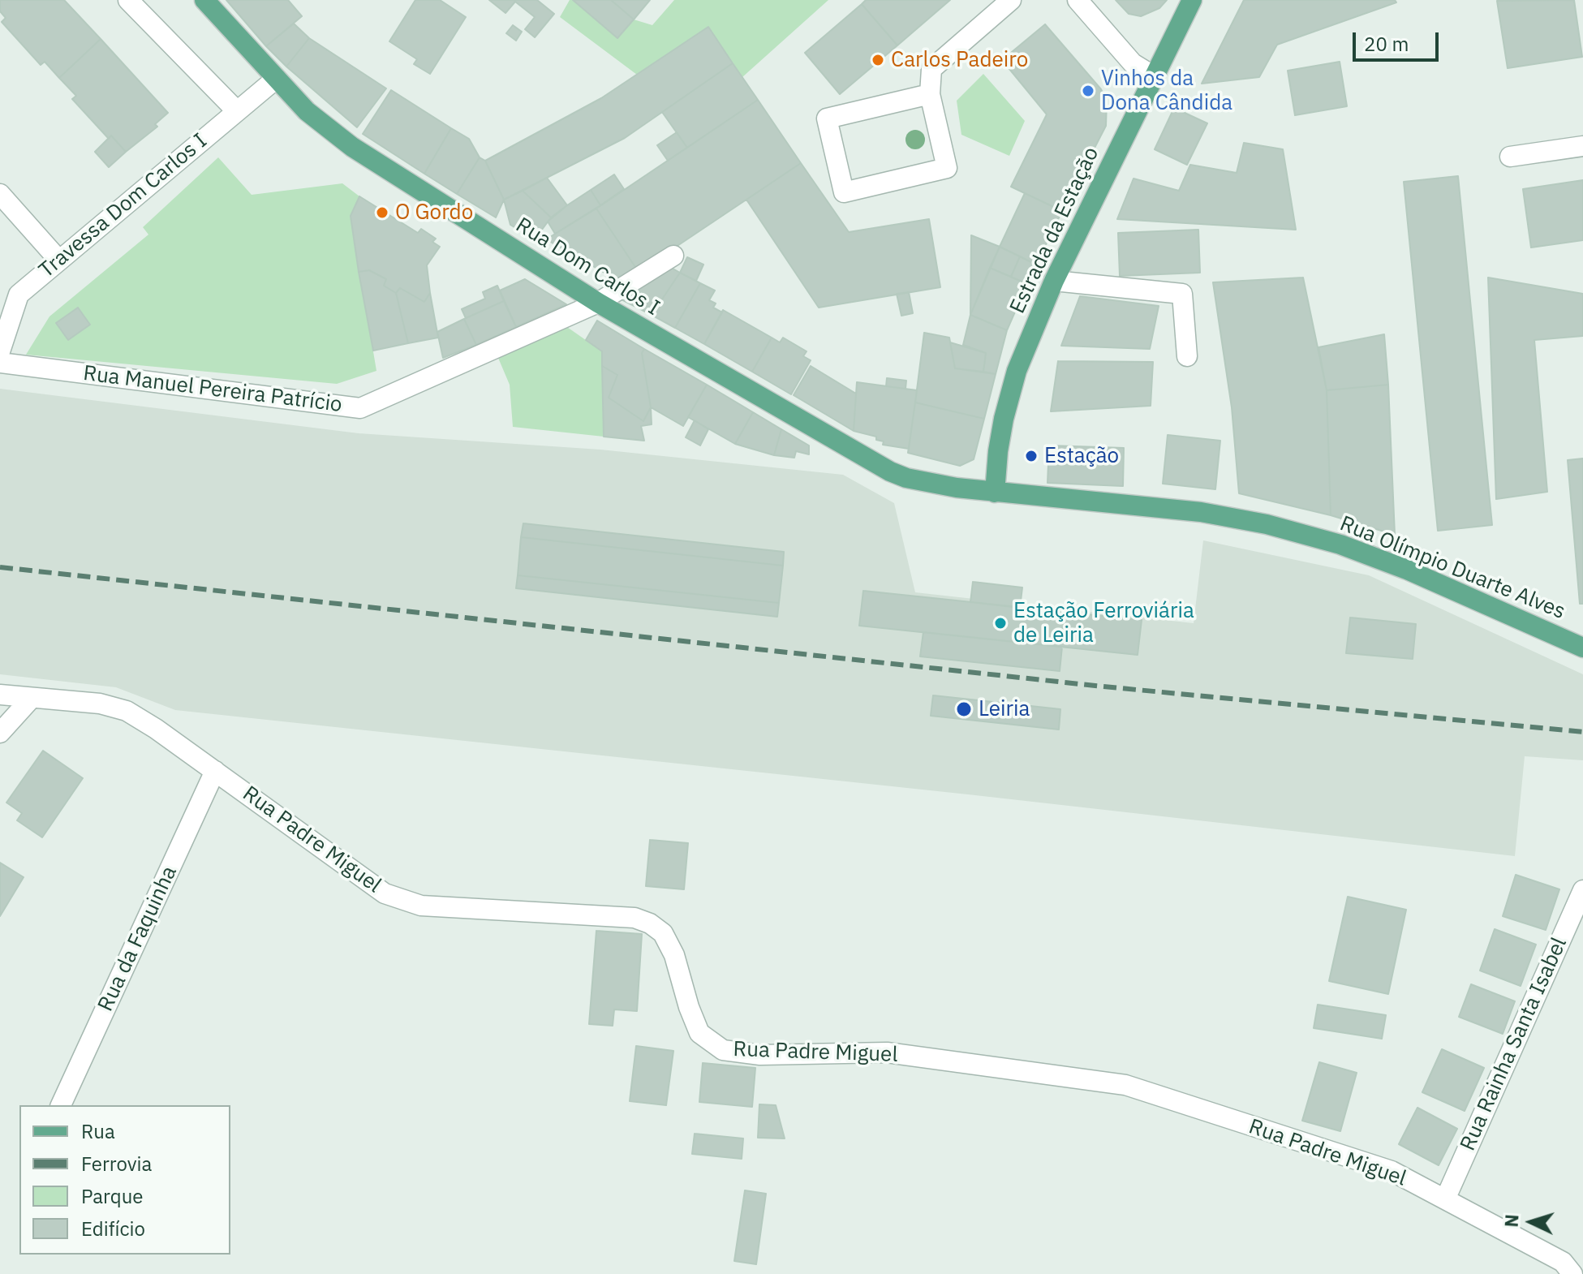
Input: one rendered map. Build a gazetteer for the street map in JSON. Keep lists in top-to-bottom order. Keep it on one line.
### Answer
{"streets":{"main road":["Estrada da Estação","Rua Dom Carlos I","Rua Olímpio Duarte Alves"],"street":["Travessa Dom Carlos I","Rua Manuel Pereira Patrício","Rua Padre Miguel","Rua da Faquinha","Rua Rainha Santa Isabel"]},"crossings":[["Travessa Dom Carlos I","Rua Dom Carlos I"],["Estrada da Estação","Rua Dom Carlos I"],["Estrada da Estação","Rua Olímpio Duarte Alves"],["Rua Dom Carlos I","Rua Manuel Pereira Patrício"],["Rua Dom Carlos I","Rua Olímpio Duarte Alves"],["Rua Padre Miguel","Rua da Faquinha"],["Rua Padre Miguel","Rua Rainha Santa Isabel"]],"places":["Carlos Padeiro","Vinhos da Dona Cândida","O Gordo","Estação","Estação Ferroviária de Leiria","Leiria"],"legend":["Rua","Ferrovia","Parque","Edifício"],"scale_bar":"20 m","north":"left"}
